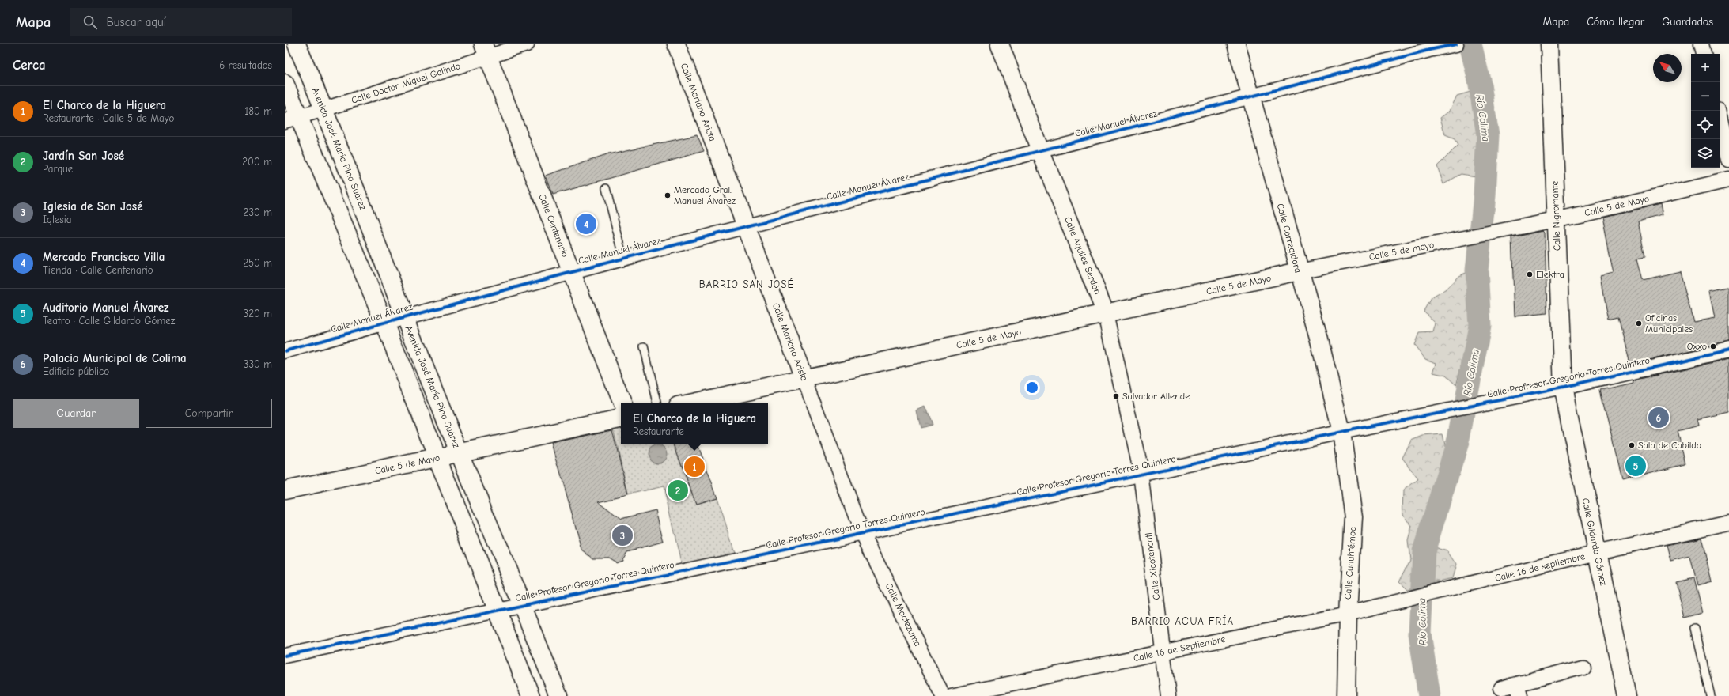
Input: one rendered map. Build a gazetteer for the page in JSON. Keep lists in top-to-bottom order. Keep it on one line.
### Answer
{"streets":{"street":["Calle Doctor Miguel Galindo","Calle Mariano Arista","Calle Manuel Álvarez","Avenida José María Pino Suárez","Calle 5 de Mayo","Calle Nigromante","Calle Centenario","Calle Corregidora","Calle 5 de mayo","Calle Aquiles Serdán","Calle Profresor Gregorio Torres Quintero","Calle Profesor Gregorio Torres Quintero","Calle Gildardo Gómez","Calle Cuauhtémoc","Calle Xicotencatl","Calle 16 de septiembre","Calle Moctezuma","Calle 16 de Septiembre"]},"crossings":[["Calle Doctor Miguel Galindo","Avenida José María Pino Suárez"],["Calle Doctor Miguel Galindo","Calle Centenario"],["Calle Mariano Arista","Calle Manuel Álvarez"],["Calle Mariano Arista","Calle 5 de Mayo"],["Calle Mariano Arista","Calle Profesor Gregorio Torres Quintero"],["Calle Mariano Arista","Calle Moctezuma"],["Calle Manuel Álvarez","Avenida José María Pino Suárez"],["Calle Manuel Álvarez","Calle Centenario"],["Calle Manuel Álvarez","Calle Corregidora"],["Calle Manuel Álvarez","Calle Aquiles Serdán"],["Avenida José María Pino Suárez","Calle 5 de Mayo"],["Avenida José María Pino Suárez","Calle Profesor Gregorio Torres Quintero"],["Calle 5 de Mayo","Calle Nigromante"],["Calle 5 de Mayo","Calle Corregidora"],["Calle 5 de Mayo","Calle 5 de mayo"],["Calle 5 de Mayo","Calle Aquiles Serdán"],["Calle Nigromante","Calle Profresor Gregorio Torres Quintero"],["Calle Nigromante","Calle Gildardo Gómez"],["Calle Corregidora","Calle 5 de mayo"],["Calle Corregidora","Calle Profesor Gregorio Torres Quintero"],["Calle Corregidora","Calle Cuauhtémoc"],["Calle Aquiles Serdán","Calle Profesor Gregorio Torres Quintero"],["Calle Aquiles Serdán","Calle Xicotencatl"],["Calle Profresor Gregorio Torres Quintero","Calle Profesor Gregorio Torres Quintero"],["Calle Profresor Gregorio Torres Quintero","Calle Gildardo Gómez"],["Calle Profesor Gregorio Torres Quintero","Calle Cuauhtémoc"],["Calle Profesor Gregorio Torres Quintero","Calle Xicotencatl"],["Calle Profesor Gregorio Torres Quintero","Calle Moctezuma"],["Calle Gildardo Gómez","Calle 16 de septiembre"],["Calle Cuauhtémoc","Calle 16 de Septiembre"],["Calle Xicotencatl","Calle 16 de Septiembre"],["Calle 16 de septiembre","Calle 16 de Septiembre"]],"districts":["BARRIO SAN JOSÉ","BARRIO AGUA FRÍA"],"water":["Río Colima"],"places":["Mercado Gral. Manuel Álvarez","Elektra","Oficinas Municipales","Oxxo","Salvador Allende","Sala de Cabildo"],"north":"top left","page":{"header":"Mapa","search":"Buscar aquí","nav":["Mapa","Cómo llegar","Guardados"],"heading":["Cerca","6 resultados"],"map_buttons":["+","−"],"list":[{"mark":"1","name":"El Charco de la Higuera","note":"Restaurante · Calle 5 de Mayo","value":"180 m"},{"mark":"2","name":"Jardín San José","note":"Parque","value":"200 m"},{"mark":"3","name":"Iglesia de San José","note":"Iglesia","value":"230 m"},{"mark":"4","name":"Mercado Francisco Villa","note":"Tienda · Calle Centenario","value":"250 m"},{"mark":"5","name":"Auditorio Manuel Álvarez","note":"Teatro · Calle Gildardo Gómez","value":"320 m"},{"mark":"6","name":"Palacio Municipal de Colima","note":"Edificio público","value":"330 m"}],"pins":["4","6","5","1","2","3"],"buttons":["Guardar","Compartir"],"popup":["El Charco de la Higuera","Restaurante"]}}
